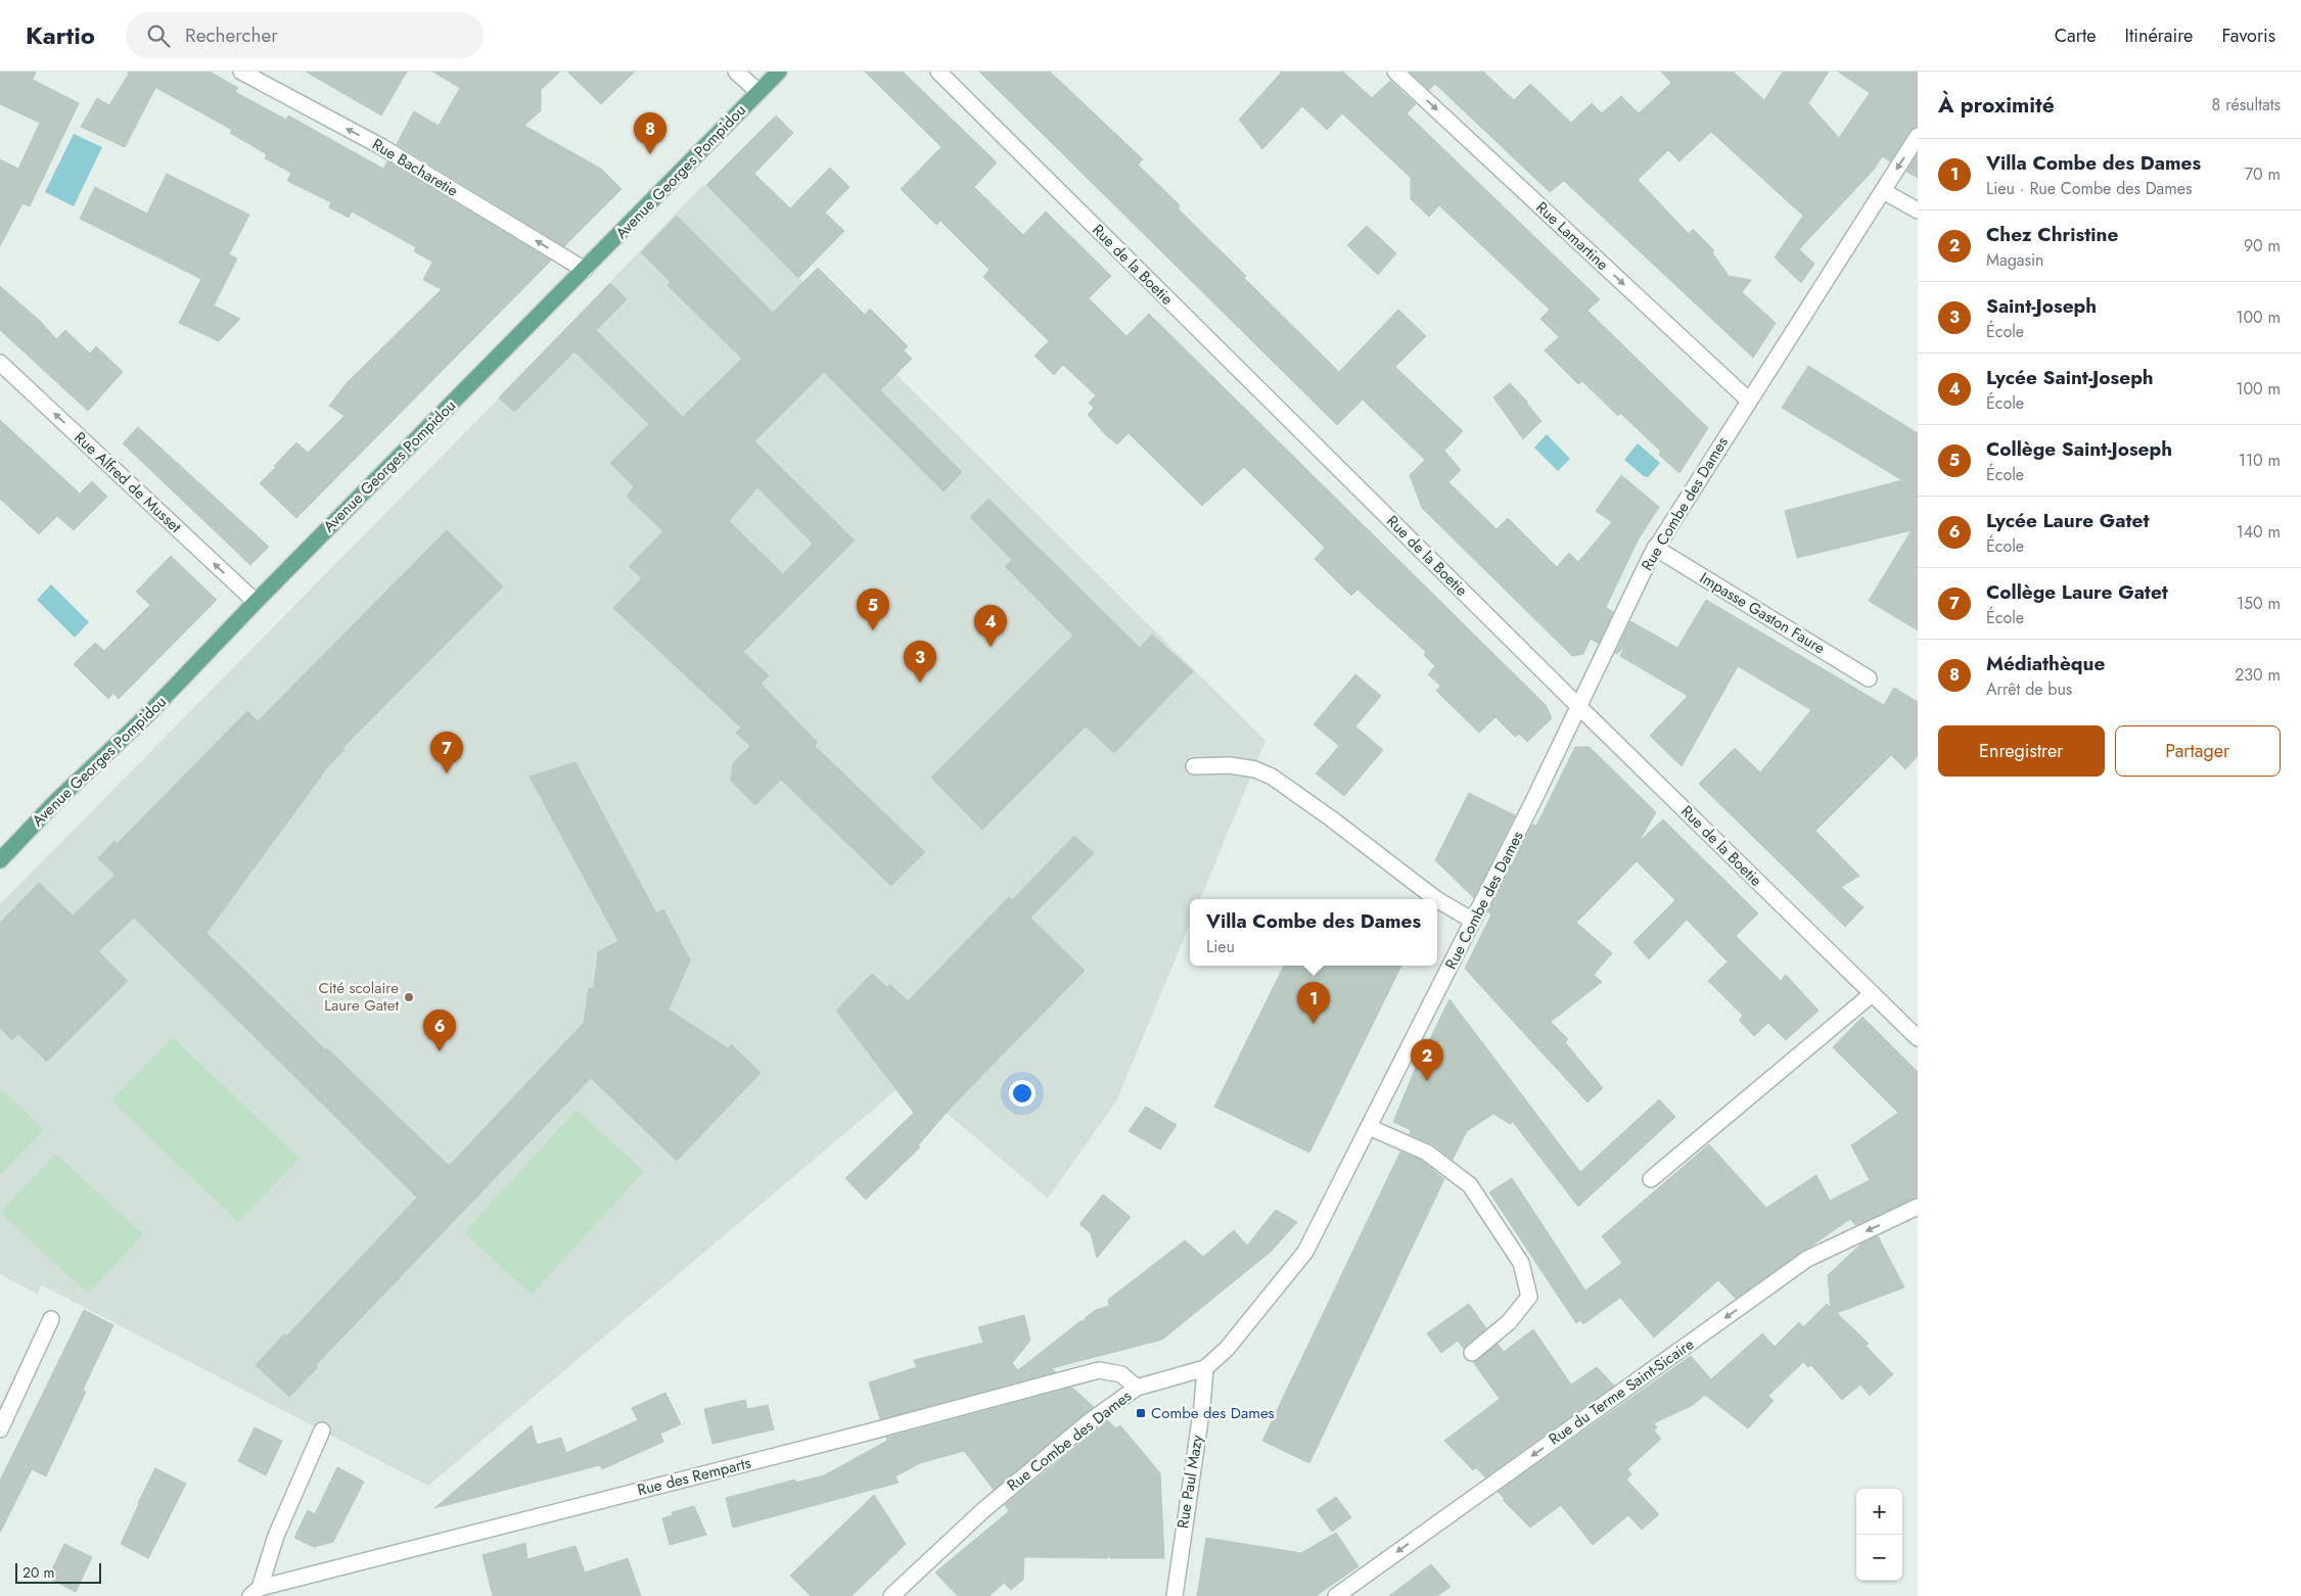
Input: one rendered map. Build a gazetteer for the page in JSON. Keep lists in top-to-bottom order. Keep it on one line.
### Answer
{"streets":{"main road":["Avenue Georges Pompidou"],"street":["Rue Bacharetie","Rue Lamartine","Rue de la Boetie","Rue Alfred de Musset","Rue Combe des Dames","Impasse Gaston Faure","Rue du Terme Saint-Sicaire","Rue des Remparts","Rue Paul Mazy"]},"crossings":[["Rue Bacharetie","Avenue Georges Pompidou"],["Avenue Georges Pompidou","Rue Alfred de Musset"],["Rue Lamartine","Rue Combe des Dames"],["Rue de la Boetie","Rue Combe des Dames"],["Rue Combe des Dames","Impasse Gaston Faure"],["Rue Combe des Dames","Rue des Remparts"],["Rue Combe des Dames","Rue Paul Mazy"]],"one_way":["Rue Bacharetie","Rue Lamartine","Rue Alfred de Musset","Rue du Terme Saint-Sicaire"],"places":{"other":["Cité scolaire Laure Gatet"],"transit":["Combe des Dames"]},"scale_bar":"20 m","page":{"header":"Kartio","search":"Rechercher","nav":["Carte","Itinéraire","Favoris"],"heading":["À proximité","8 résultats"],"pins":["8","5","4","3","7","1","6","2"],"list":[{"mark":"1","name":"Villa Combe des Dames","note":"Lieu · Rue Combe des Dames","value":"70 m"},{"mark":"2","name":"Chez Christine","note":"Magasin","value":"90 m"},{"mark":"3","name":"Saint-Joseph","note":"École","value":"100 m"},{"mark":"4","name":"Lycée Saint-Joseph","note":"École","value":"100 m"},{"mark":"5","name":"Collège Saint-Joseph","note":"École","value":"110 m"},{"mark":"6","name":"Lycée Laure Gatet","note":"École","value":"140 m"},{"mark":"7","name":"Collège Laure Gatet","note":"École","value":"150 m"},{"mark":"8","name":"Médiathèque","note":"Arrêt de bus","value":"230 m"}],"buttons":["Enregistrer","Partager"],"popup":["Villa Combe des Dames","Lieu"],"map_buttons":["+","−"],"scale":"20 m"}}
